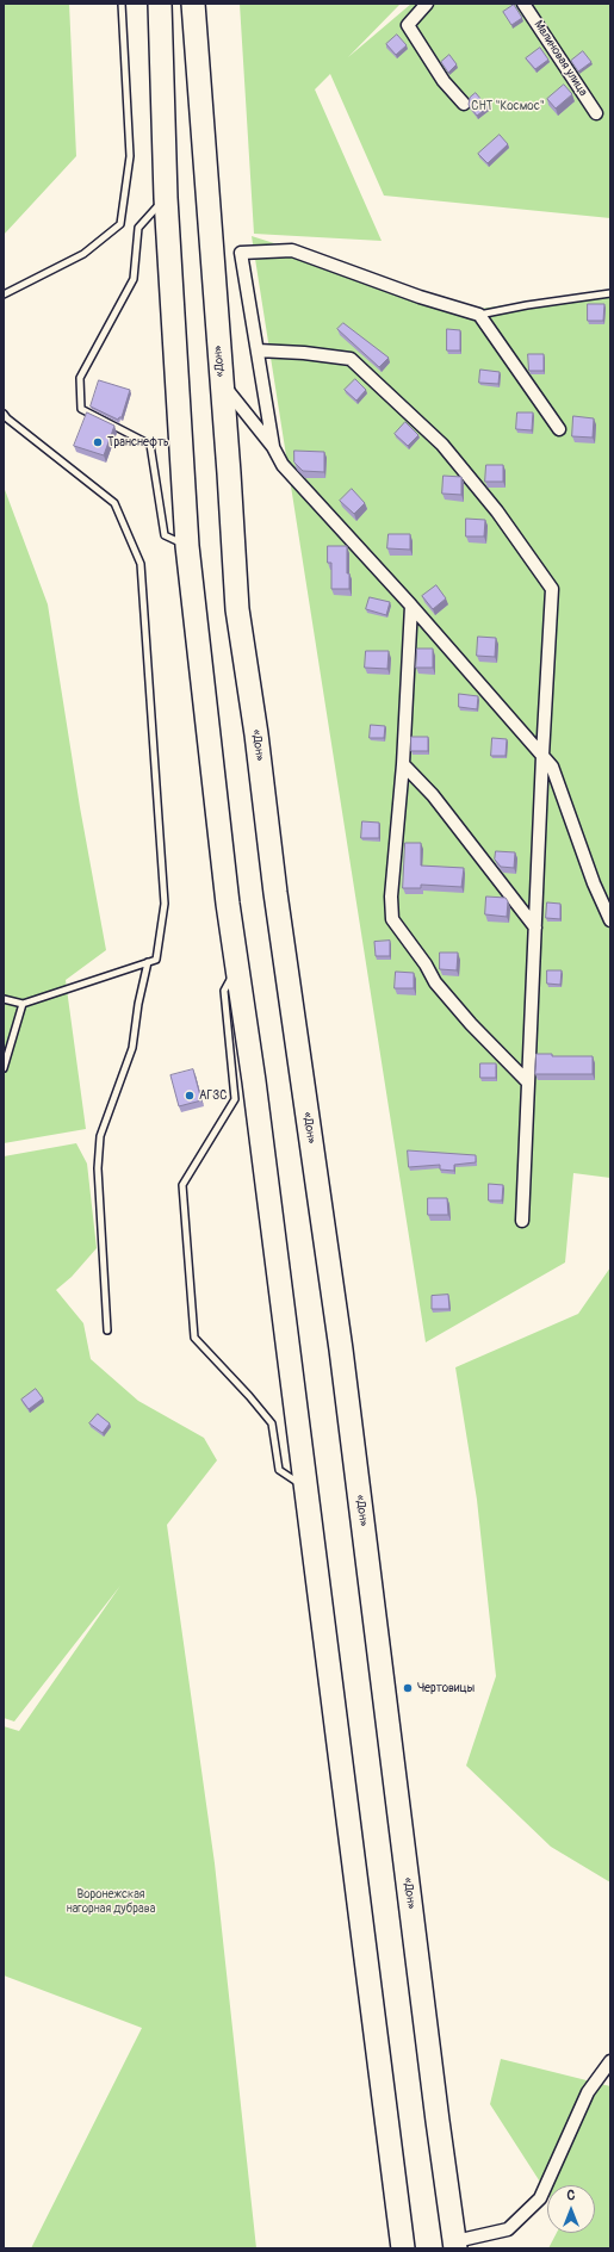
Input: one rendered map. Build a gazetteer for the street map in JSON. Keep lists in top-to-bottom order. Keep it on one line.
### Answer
{"streets":{"highway":["«Дон»"],"street":["Малиновая улица"]},"parks":["СНТ \"Космос\"","Воронежская нагорная дубрава"],"places":["Транснефть","АГЗС","Чертовицы"],"north":"top"}
